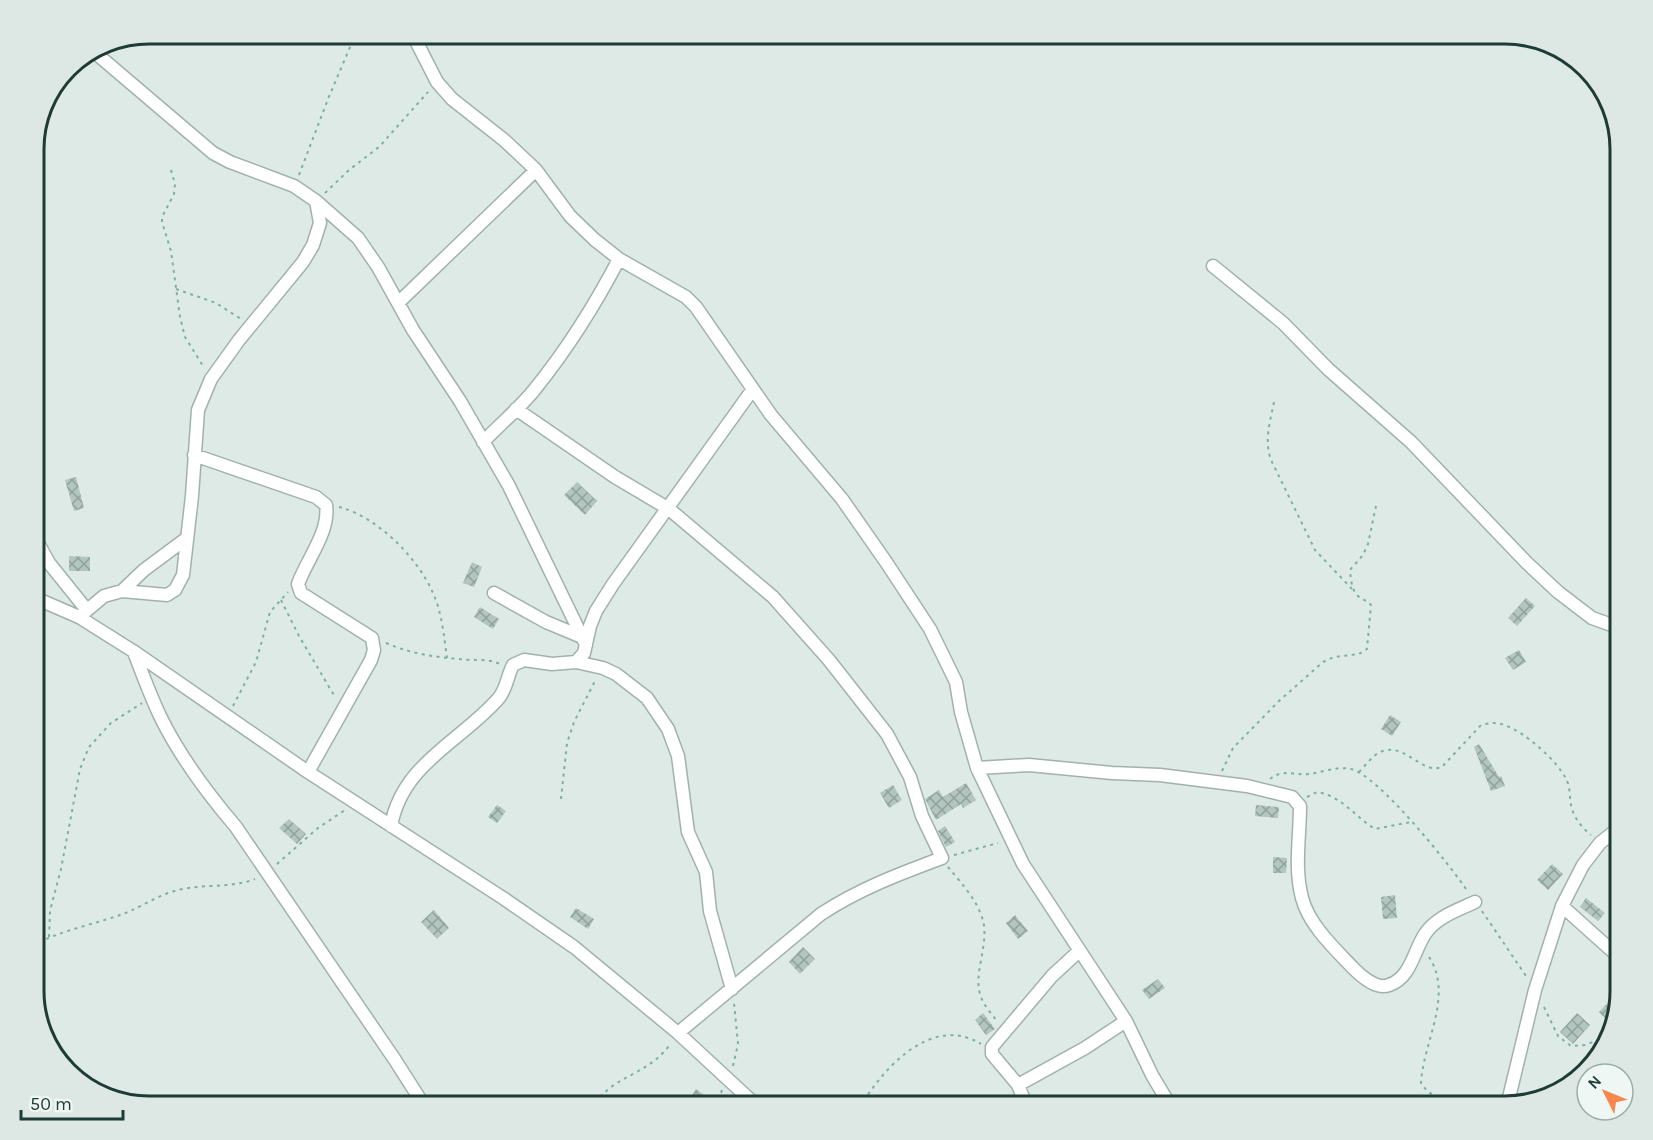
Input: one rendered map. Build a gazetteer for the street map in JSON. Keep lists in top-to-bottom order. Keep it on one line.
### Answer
{"scale_bar":"50 m","north":"top left"}
